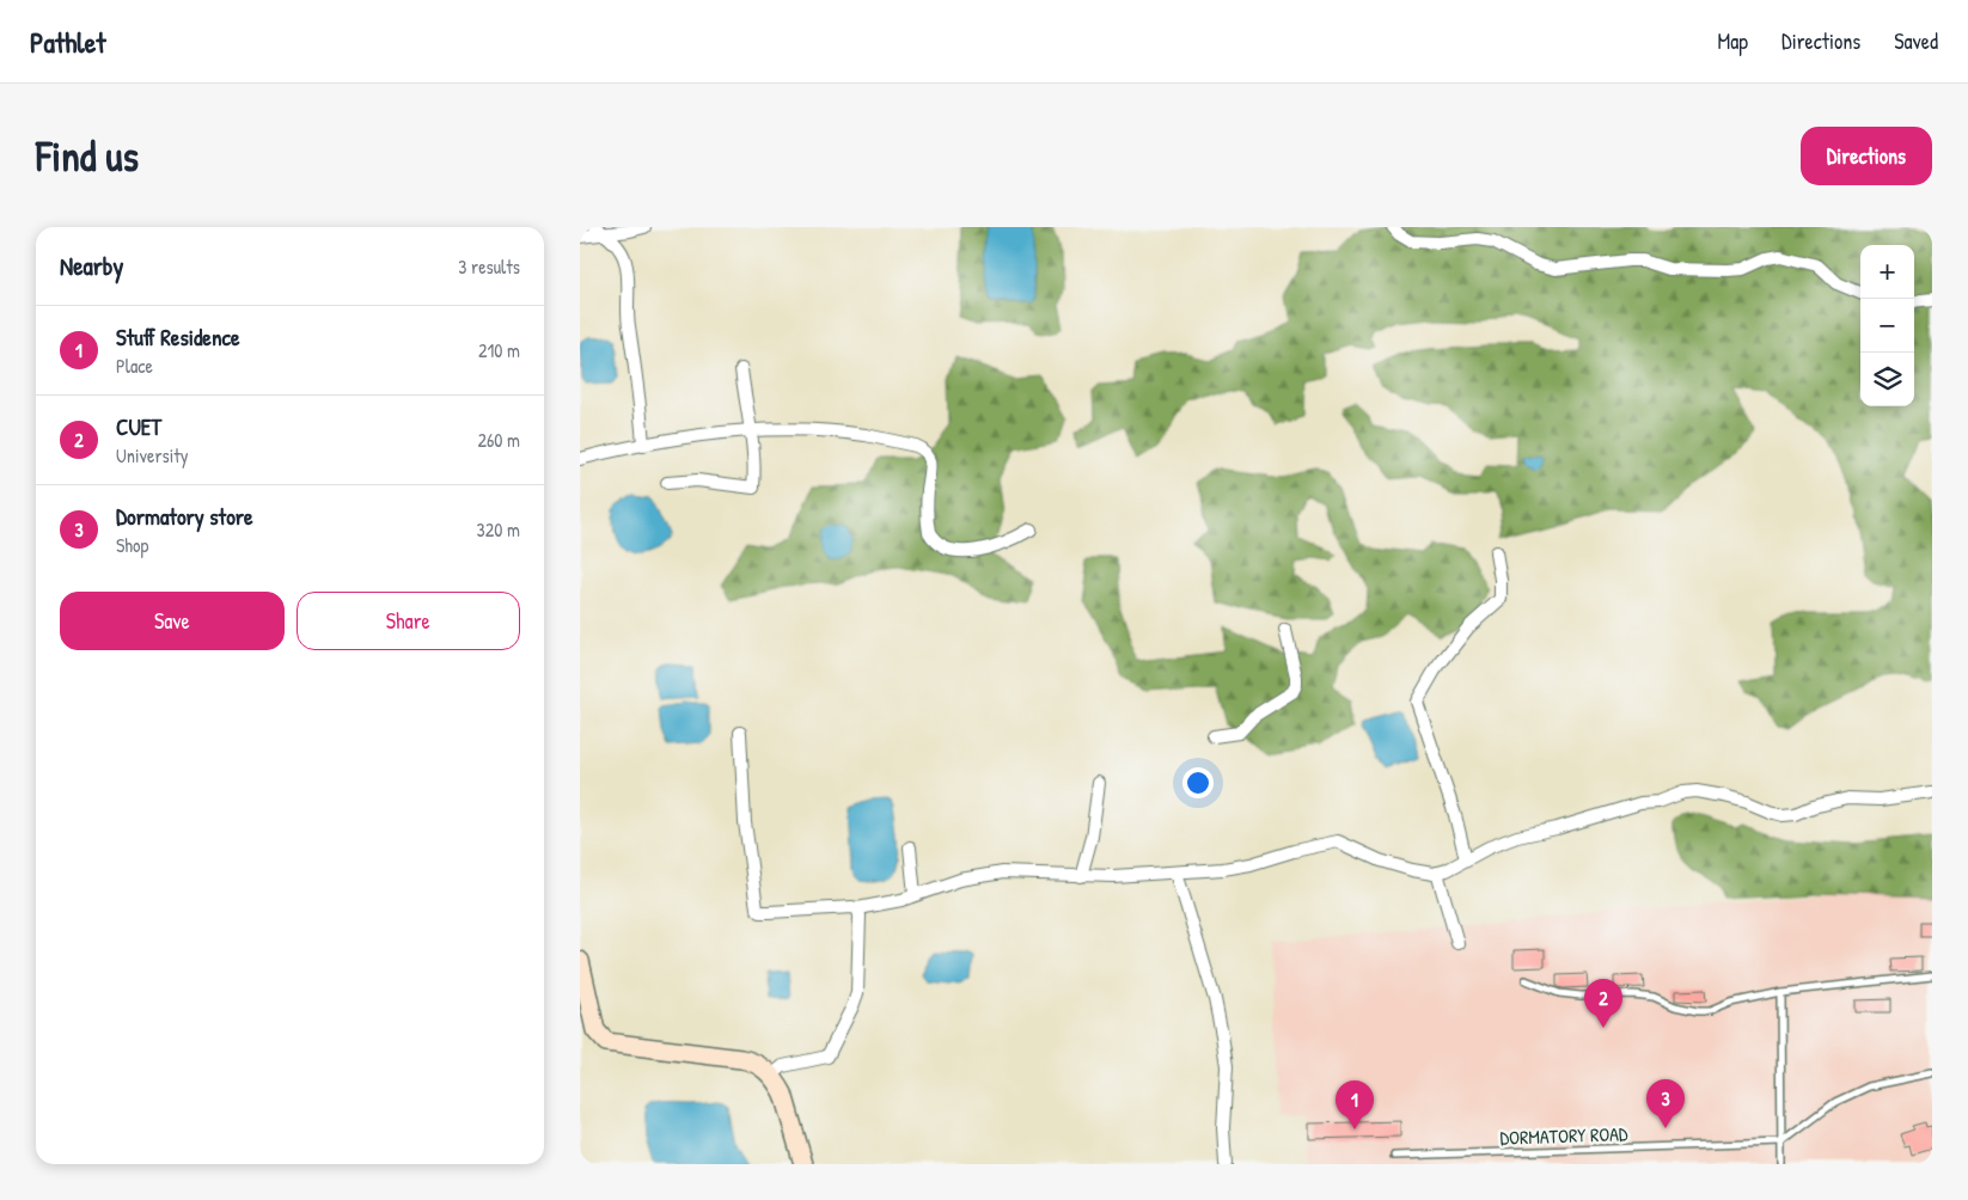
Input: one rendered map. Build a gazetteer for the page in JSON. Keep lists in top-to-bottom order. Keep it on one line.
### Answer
{"streets":{"lane":["DORMATORY ROAD"]},"page":{"header":"Pathlet","nav":["Map","Directions","Saved"],"buttons":["Directions",["Save","Share"]],"title":"Find us","heading":["Nearby","3 results"],"map_buttons":["+","−"],"list":[{"mark":"1","name":"Stuff Residence","note":"Place","value":"210 m"},{"mark":"2","name":"CUET","note":"University","value":"260 m"},{"mark":"3","name":"Dormatory store","note":"Shop","value":"320 m"}],"pins":["2","3","1"]}}
